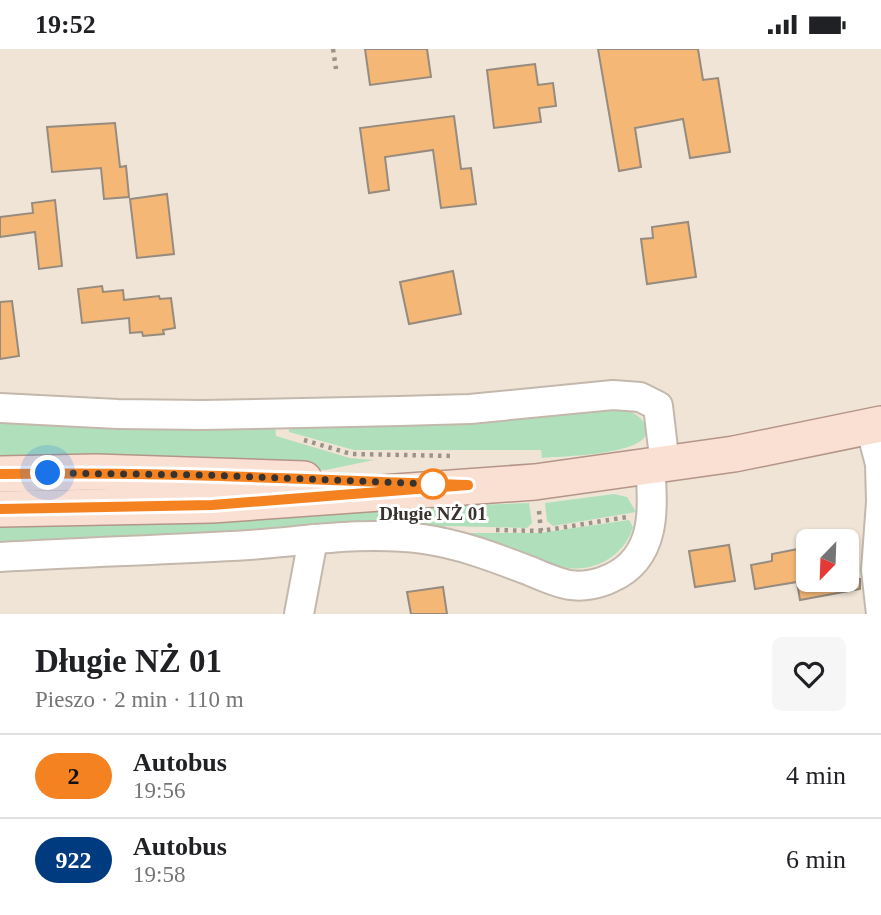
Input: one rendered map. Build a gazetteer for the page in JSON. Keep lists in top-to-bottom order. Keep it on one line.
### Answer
{"places":["Długie NŻ 01"],"lines":["bus line 2"],"north":"bottom left","page":{"status":"19:52","heading":["Długie NŻ 01","Pieszo · 2 min · 110 m"],"list":[{"mark":"2","name":"Autobus","note":"19:56","value":"4 min"},{"mark":"922","name":"Autobus","note":"19:58","value":"6 min"}]}}
